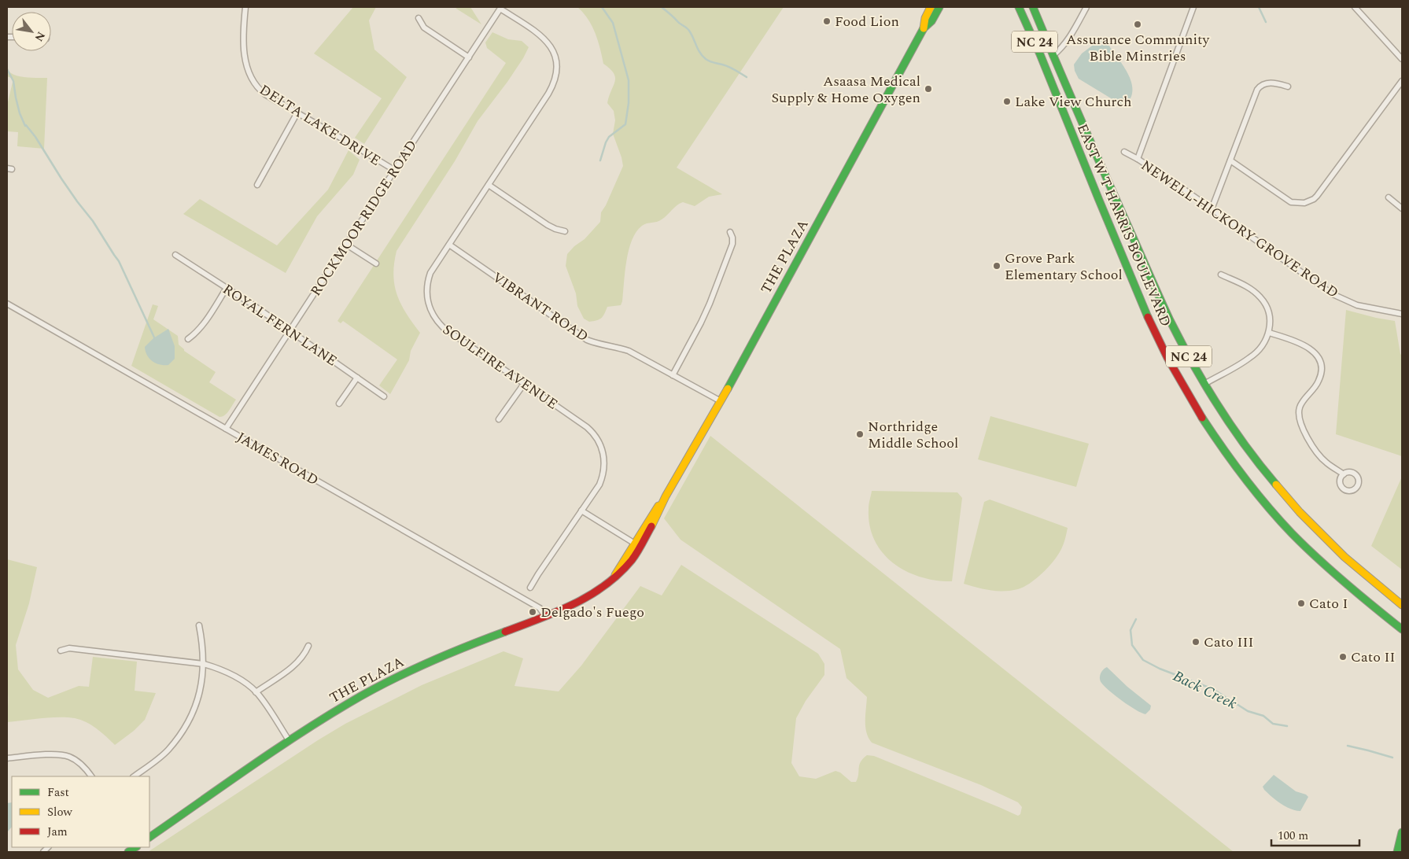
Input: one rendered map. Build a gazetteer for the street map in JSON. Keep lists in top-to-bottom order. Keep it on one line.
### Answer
{"streets":{"main road":["NC 24","EAST W T HARRIS BOULEVARD","THE PLAZA"],"street":["DELTA LAKE DRIVE","ROCKMOOR RIDGE ROAD","NEWELL-HICKORY GROVE ROAD","VIBRANT ROAD","ROYAL FERN LANE","SOULFIRE AVENUE","JAMES ROAD"]},"crossings":[["DELTA LAKE DRIVE","ROCKMOOR RIDGE ROAD"],["ROCKMOOR RIDGE ROAD","ROYAL FERN LANE"],["ROCKMOOR RIDGE ROAD","SOULFIRE AVENUE"],["ROCKMOOR RIDGE ROAD","JAMES ROAD"],["THE PLAZA","VIBRANT ROAD"],["THE PLAZA","JAMES ROAD"],["VIBRANT ROAD","SOULFIRE AVENUE"]],"water":["Back Creek"],"places":["Food Lion","Assurance Community Bible Minstries","Asaasa Medical Supply & Home Oxygen","Lake View Church","Grove Park Elementary School","Northridge Middle School","Cato I","Delgado's Fuego","Cato III","Cato II"],"legend":["Fast","Slow","Jam"],"scale_bar":"100 m","north":"bottom right"}
